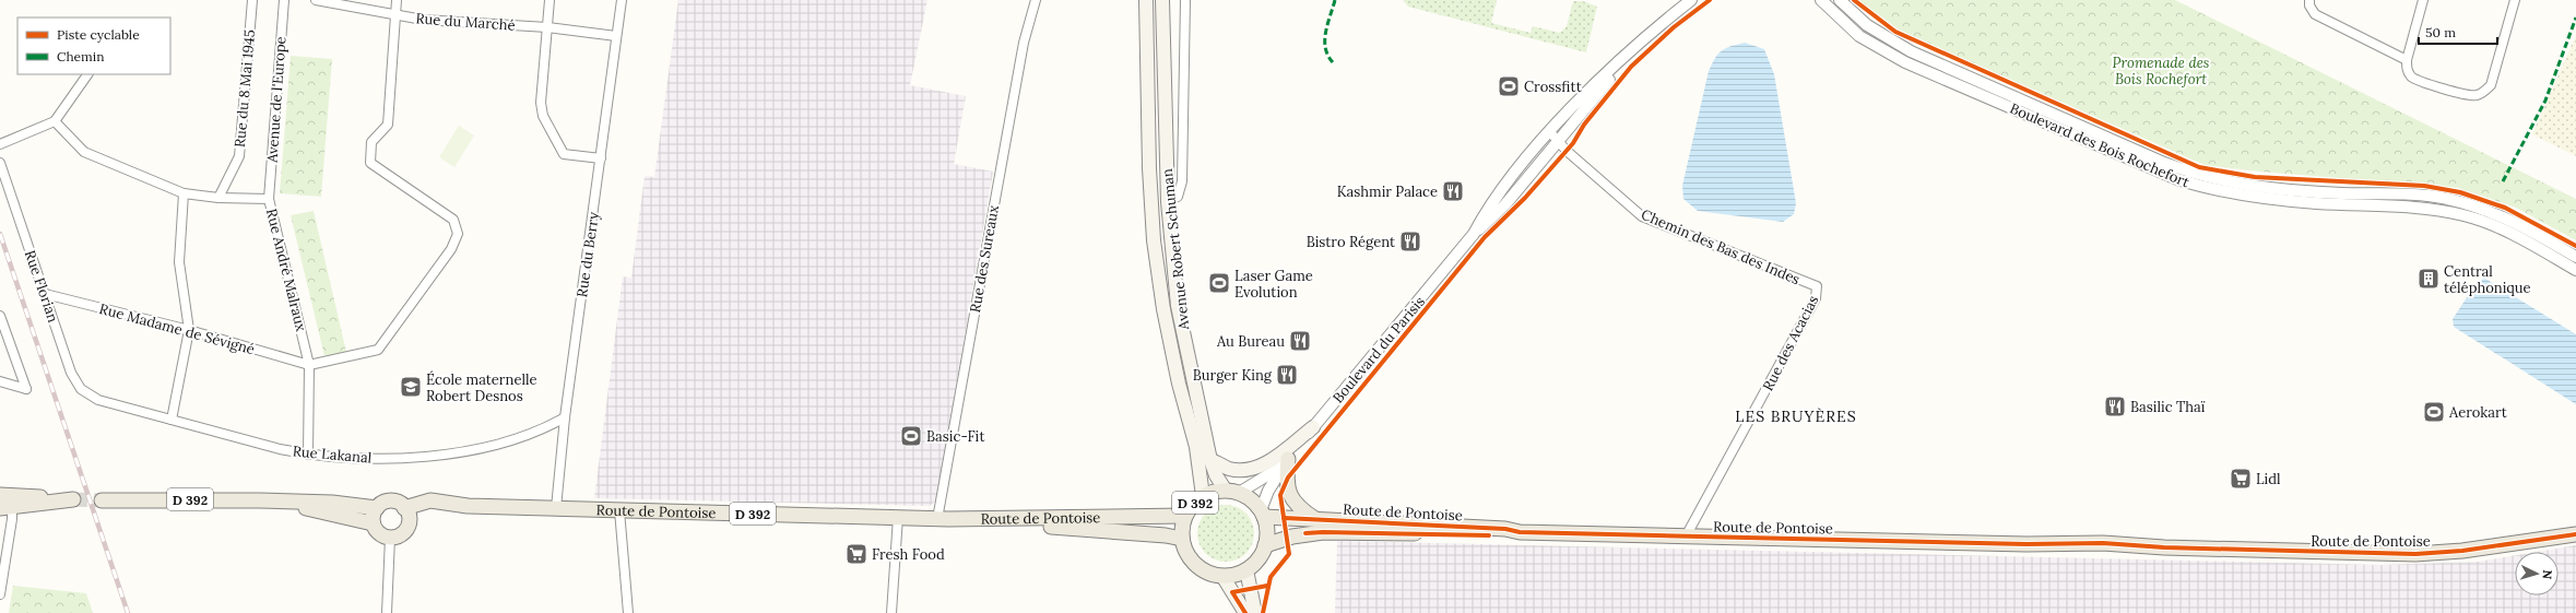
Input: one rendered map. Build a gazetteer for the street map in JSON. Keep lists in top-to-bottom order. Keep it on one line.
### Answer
{"streets":{"main road":["Avenue Robert Schuman","D 392","Route de Pontoise"],"street":["Rue du Marché","Rue du 8 Mai 1945","Avenue de l'Europe","Boulevard des Bois Rochefort","Chemin des Bas des Indes","Rue du Berry","Rue des Sureaux","Rue André Malraux","Rue Florian","Rue Madame de Sévigné","Rue des Acacias","Boulevard du Parisis","Rue Lakanal"]},"crossings":[["Rue du Marché","Rue du Berry"],["Rue du 8 Mai 1945","Rue André Malraux"],["Avenue de l'Europe","Rue André Malraux"],["Chemin des Bas des Indes","Rue des Acacias"],["Chemin des Bas des Indes","Boulevard du Parisis"],["Avenue Robert Schuman","Boulevard du Parisis"],["Avenue Robert Schuman","D 392"],["Avenue Robert Schuman","Route de Pontoise"],["Rue du Berry","Rue Lakanal"],["Rue du Berry","Route de Pontoise"],["Rue des Sureaux","Route de Pontoise"],["Rue André Malraux","Rue Madame de Sévigné"],["Rue André Malraux","Rue Lakanal"],["Rue Florian","Rue Madame de Sévigné"],["Rue Florian","Rue Lakanal"],["Rue des Acacias","Route de Pontoise"],["Boulevard du Parisis","D 392"],["Boulevard du Parisis","Route de Pontoise"],["D 392","Route de Pontoise"]],"districts":["LES BRUYÈRES"],"parks":["Promenade des Bois Rochefort"],"places":{"sports":["Crossfitt","Laser Game Evolution","Aerokart","Basic-Fit"],"restaurant":["Kashmir Palace","Bistro Régent","Au Bureau","Burger King","Basilic Thaï"],"building":["Central téléphonique"],"school or university":["École maternelle Robert Desnos"],"supermarket":["Lidl","Fresh Food"]},"legend":["Piste cyclable","Chemin"],"scale_bar":"50 m","north":"right"}
